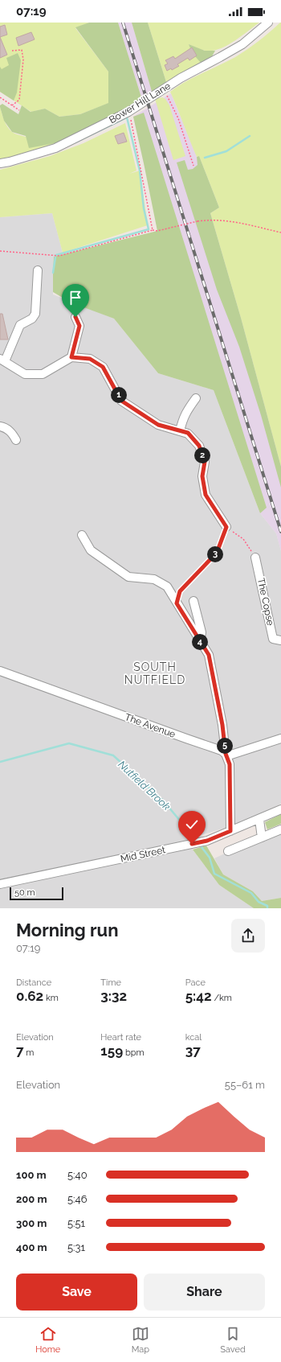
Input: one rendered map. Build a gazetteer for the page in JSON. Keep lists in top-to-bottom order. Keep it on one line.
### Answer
{"streets":{"street":["Bower Hill Lane","The Copse","The Avenue","Mid Street"]},"districts":["SOUTH NUTFIELD"],"water":["Nutfield Brook"],"scale_bar":"50 m","page":{"status":"07:19","pins":["1","2","3","4","5"],"scale":"50 m","heading":["Morning run","07:19"],"stats":[["Distance","0.62 km"],["Time","3:32"],["Pace","5:42 /km"],["Elevation","7 m"],["Heart rate","159 bpm"],["kcal","37"]],"chart":["Elevation","55–61 m"],"list":[{"name":"100 m","note":"5:40"},{"name":"200 m","note":"5:46"},{"name":"300 m","note":"5:51"},{"name":"400 m","note":"5:31"}],"buttons":["Save","Share"],"tabs":["Home","Map","Saved"]}}
